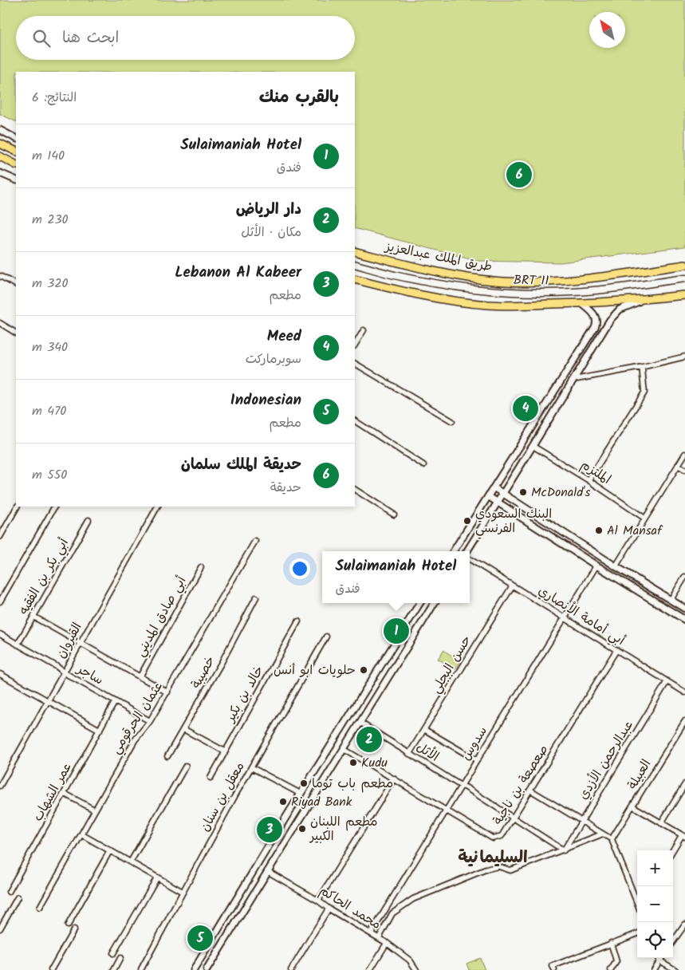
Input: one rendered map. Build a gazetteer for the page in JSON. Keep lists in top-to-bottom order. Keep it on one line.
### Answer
{"streets":{"main road":["طريق الملك عبدالعزيز","BRT 11"],"street":["الملتزم","أبي بكر بن الفقيه","أبي أمامة الأنصاري","أبي صادق المديني","القيروان","حسن البجلي","خصيبة","ساجر","خالد بن بكير","عثمان الحرقومي","سدوس","الأثل","عبدالرحمن الأزدي","العبيلة","صعصعة بن ناجية","عمر الشهاب","معقل بن سنان","محمد الحاكم"]},"crossings":[["أبي بكر بن الفقيه","ساجر"],["أبي أمامة الأنصاري","حسن البجلي"],["أبي أمامة الأنصاري","سدوس"],["أبي أمامة الأنصاري","عبدالرحمن الأزدي"],["أبي أمامة الأنصاري","صعصعة بن ناجية"],["القيروان","ساجر"],["حسن البجلي","الأثل"],["ساجر","عثمان الحرقومي"],["ساجر","عمر الشهاب"],["سدوس","الأثل"],["سدوس","صعصعة بن ناجية"],["سدوس","محمد الحاكم"],["الأثل","عبدالرحمن الأزدي"],["الأثل","صعصعة بن ناجية"]],"districts":["السليمانية"],"places":["McDonald's","البنك السعودي الفرنسي","Al Mansaf","حلويات ابو أنس","Kudu","مطعم باب توما","Riyad Bank","مطعم اللبنان الكبير"],"north":"top left","page":{"search":"ابحث هنا","heading":["بالقرب منك","النتائج: 6"],"list":[{"mark":"1","name":"Sulaimaniah Hotel","note":"فندق","value":"140 m"},{"mark":"2","name":"دار الرياض","note":"مكان · الأثل","value":"230 m"},{"mark":"3","name":"Lebanon Al Kabeer","note":"مطعم","value":"320 m"},{"mark":"4","name":"Meed","note":"سوبرماركت","value":"340 m"},{"mark":"5","name":"Indonesian","note":"مطعم","value":"470 m"},{"mark":"6","name":"حديقة الملك سلمان","note":"حديقة","value":"550 m"}],"pins":["6","4","1","2","3","5"],"popup":["Sulaimaniah Hotel","فندق"],"map_buttons":["+","−"]}}
